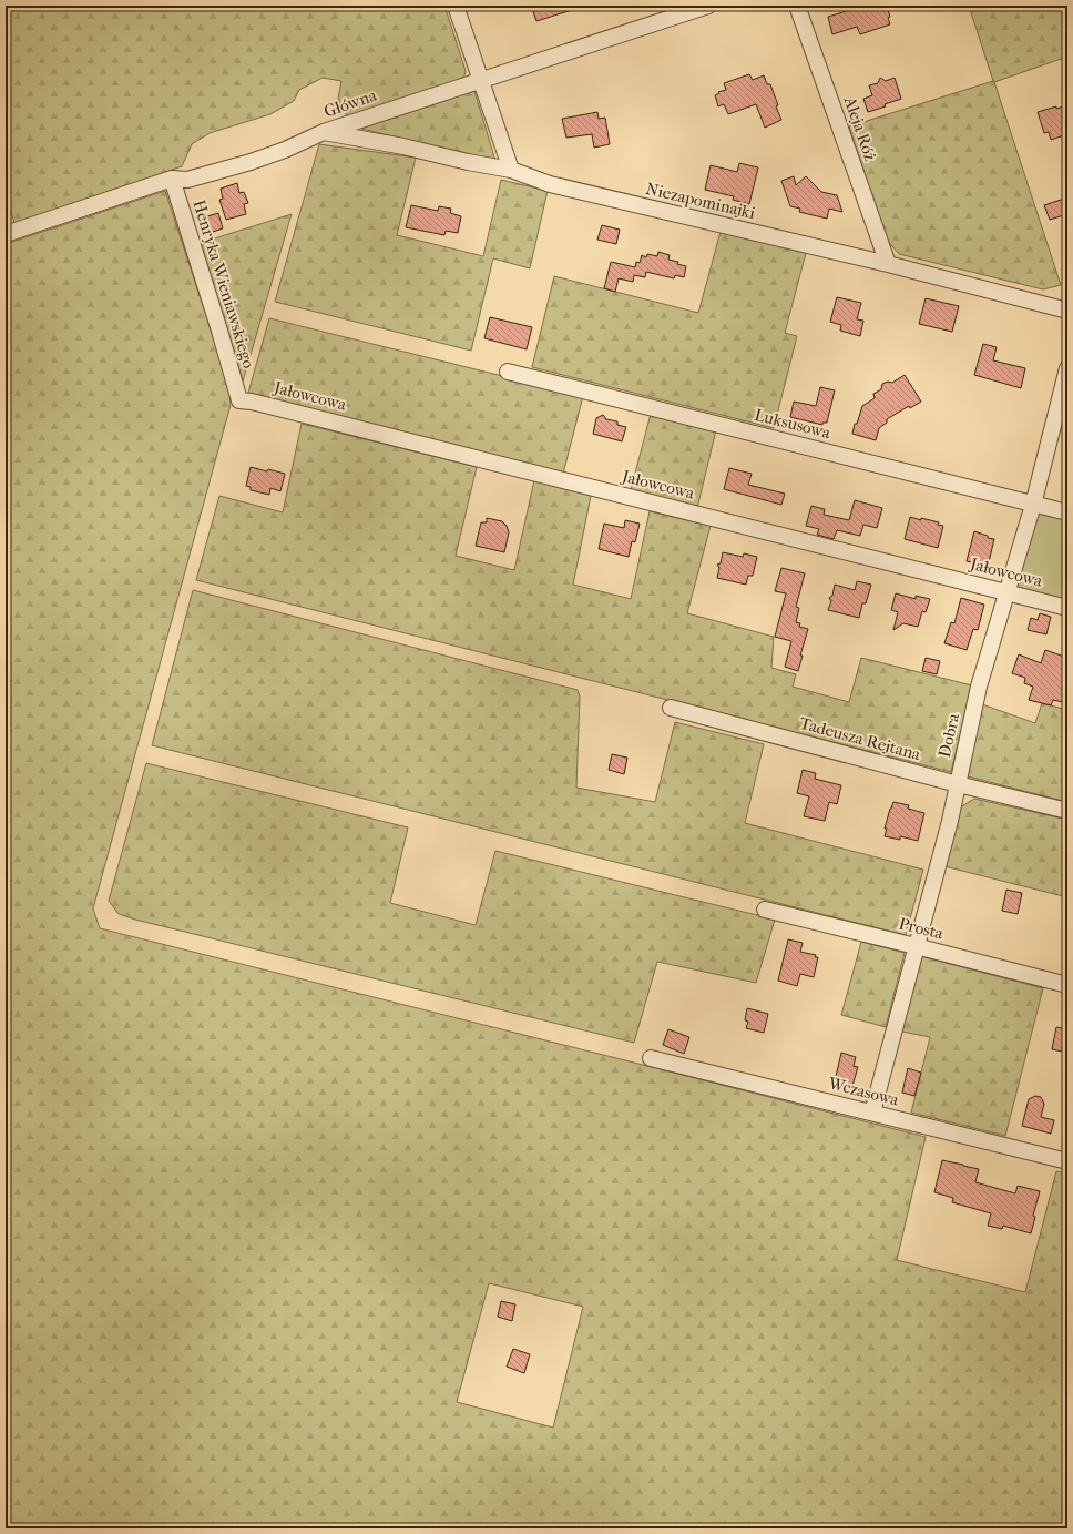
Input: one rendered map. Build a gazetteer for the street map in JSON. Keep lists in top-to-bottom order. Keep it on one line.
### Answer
{"streets":{"street":["Główna","Aleja Róż","Niezapominajki","Henryka Wieniawskiego","Jałowcowa","Luksusowa","Dobra","Tadeusza Rejtana","Prosta","Wczasowa"]},"crossings":[["Główna","Niezapominajki"],["Główna","Henryka Wieniawskiego"],["Aleja Róż","Niezapominajki"],["Henryka Wieniawskiego","Jałowcowa"],["Jałowcowa","Dobra"],["Luksusowa","Dobra"],["Dobra","Tadeusza Rejtana"],["Dobra","Prosta"],["Dobra","Wczasowa"]]}
